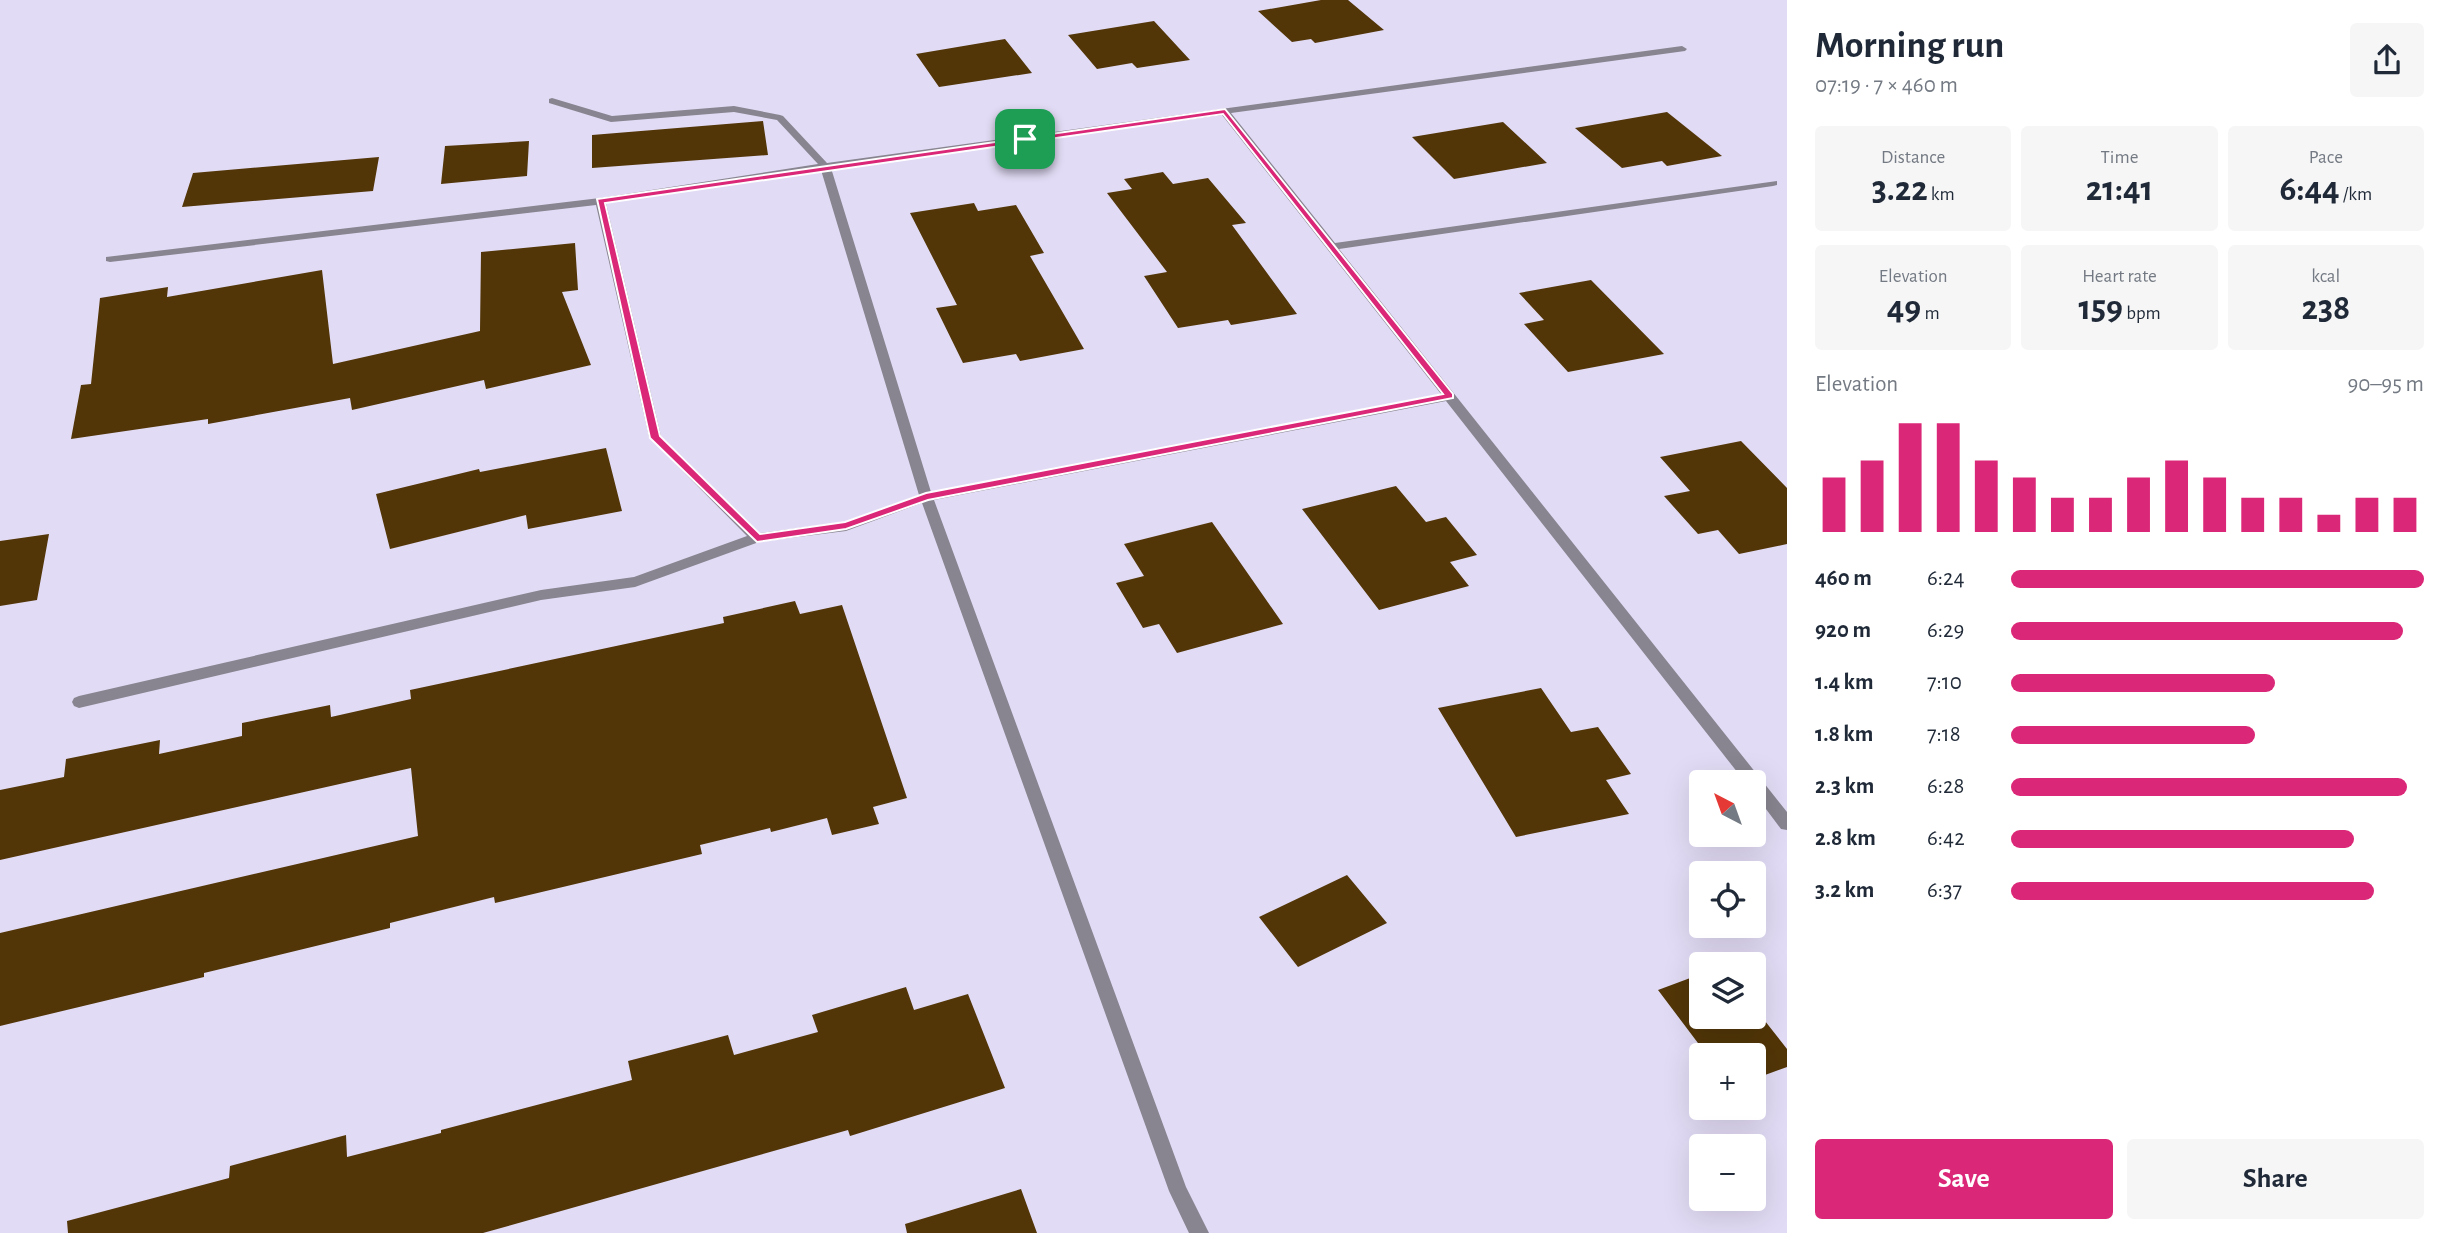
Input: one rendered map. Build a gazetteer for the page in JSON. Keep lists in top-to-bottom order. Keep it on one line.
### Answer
{"north":"top left","page":{"heading":["Morning run","07:19 · 7 × 460 m"],"stats":[["Distance","3.22 km"],["Time","21:41"],["Pace","6:44 /km"],["Elevation","49 m"],["Heart rate","159 bpm"],["kcal","238"]],"chart":["Elevation","90–95 m"],"list":[{"name":"460 m","note":"6:24"},{"name":"920 m","note":"6:29"},{"name":"1.4 km","note":"7:10"},{"name":"1.8 km","note":"7:18"},{"name":"2.3 km","note":"6:28"},{"name":"2.8 km","note":"6:42"},{"name":"3.2 km","note":"6:37"}],"map_buttons":["+","−"],"buttons":["Save","Share"]}}
